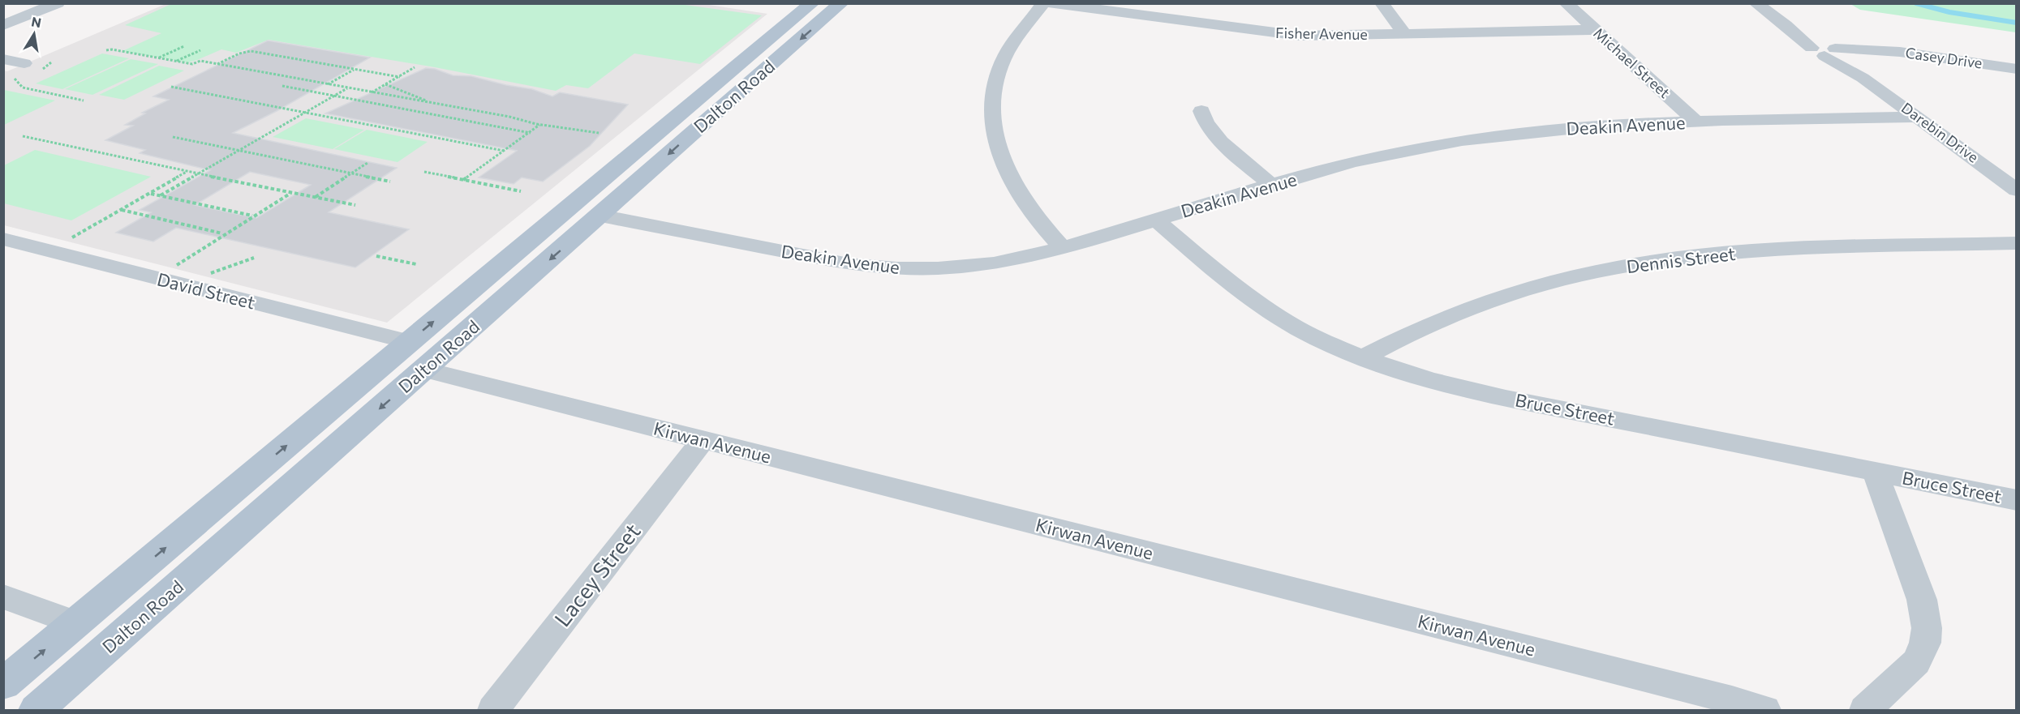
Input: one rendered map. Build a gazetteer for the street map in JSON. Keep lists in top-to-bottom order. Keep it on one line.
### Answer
{"streets":{"main road":["Dalton Road","Deakin Avenue"],"street":["Fisher Avenue","Casey Drive","Michael Street","Darebin Drive","Dennis Street","David Street","Bruce Street","Kirwan Avenue","Lacey Street"]},"crossings":[["Fisher Avenue","Michael Street"],["Casey Drive","Darebin Drive"],["Michael Street","Deakin Avenue"],["Dalton Road","Deakin Avenue"],["Dalton Road","David Street"],["Dalton Road","Kirwan Avenue"],["Deakin Avenue","Darebin Drive"],["Deakin Avenue","Bruce Street"],["Dennis Street","Bruce Street"],["Kirwan Avenue","Lacey Street"]],"north":"top"}
